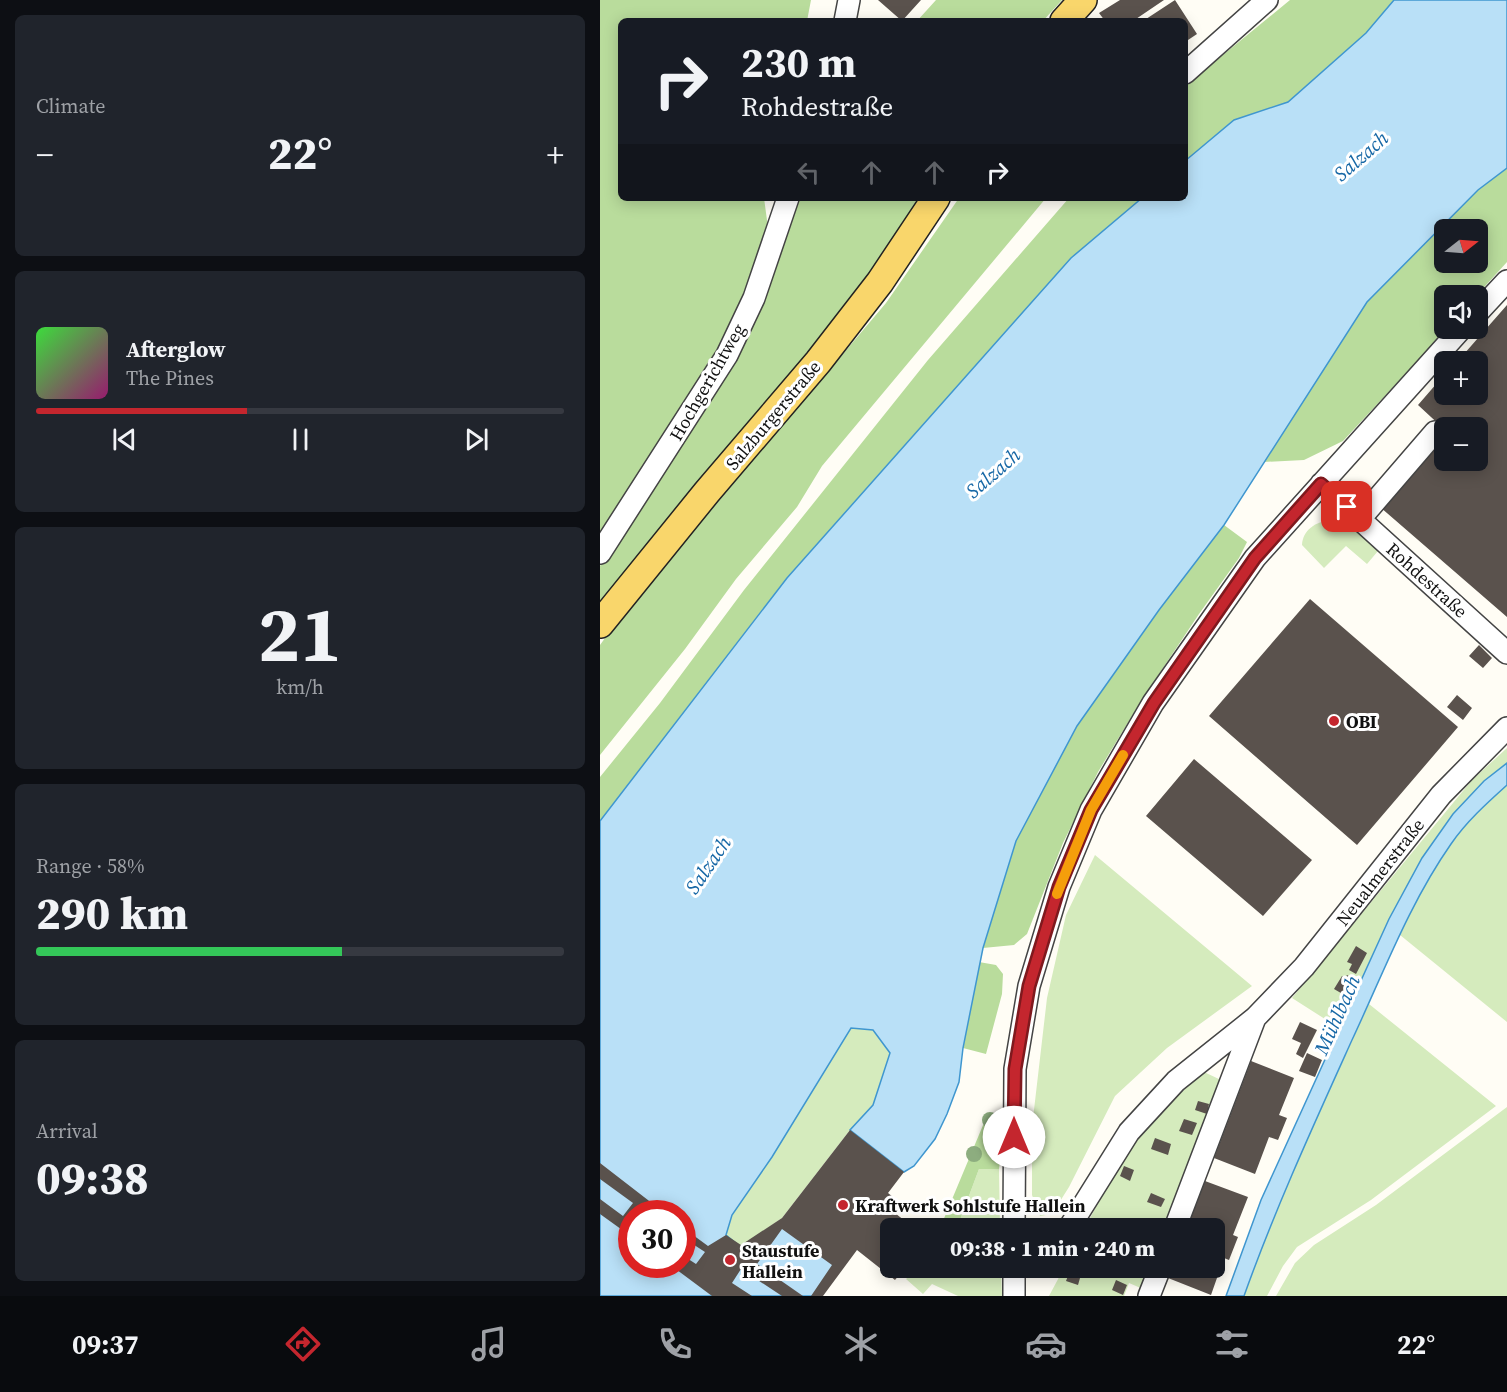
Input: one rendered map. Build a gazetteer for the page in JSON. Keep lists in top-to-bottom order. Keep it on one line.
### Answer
{"streets":{"main road":["Salzburgerstraße"],"street":["Hochgerichtweg","Rohdestraße","Neualmerstraße"]},"water":["Salzach","Mühlbach"],"places":["OBI","Kraftwerk Sohlstufe Hallein","Staustufe Hallein"],"north":"right","page":{"tile":["Climate",["21","km/h"],["Range · 58%","290 km"],["Arrival","09:38"]],"turn":["230 m","Rohdestraße"],"heat":["−","22°","+"],"map_buttons":["+","−"],"song":["Afterglow","The Pines"],"limit":"30","trip":"09:38 · 1 min · 240 m","tabs":["09:37","22°"]}}
